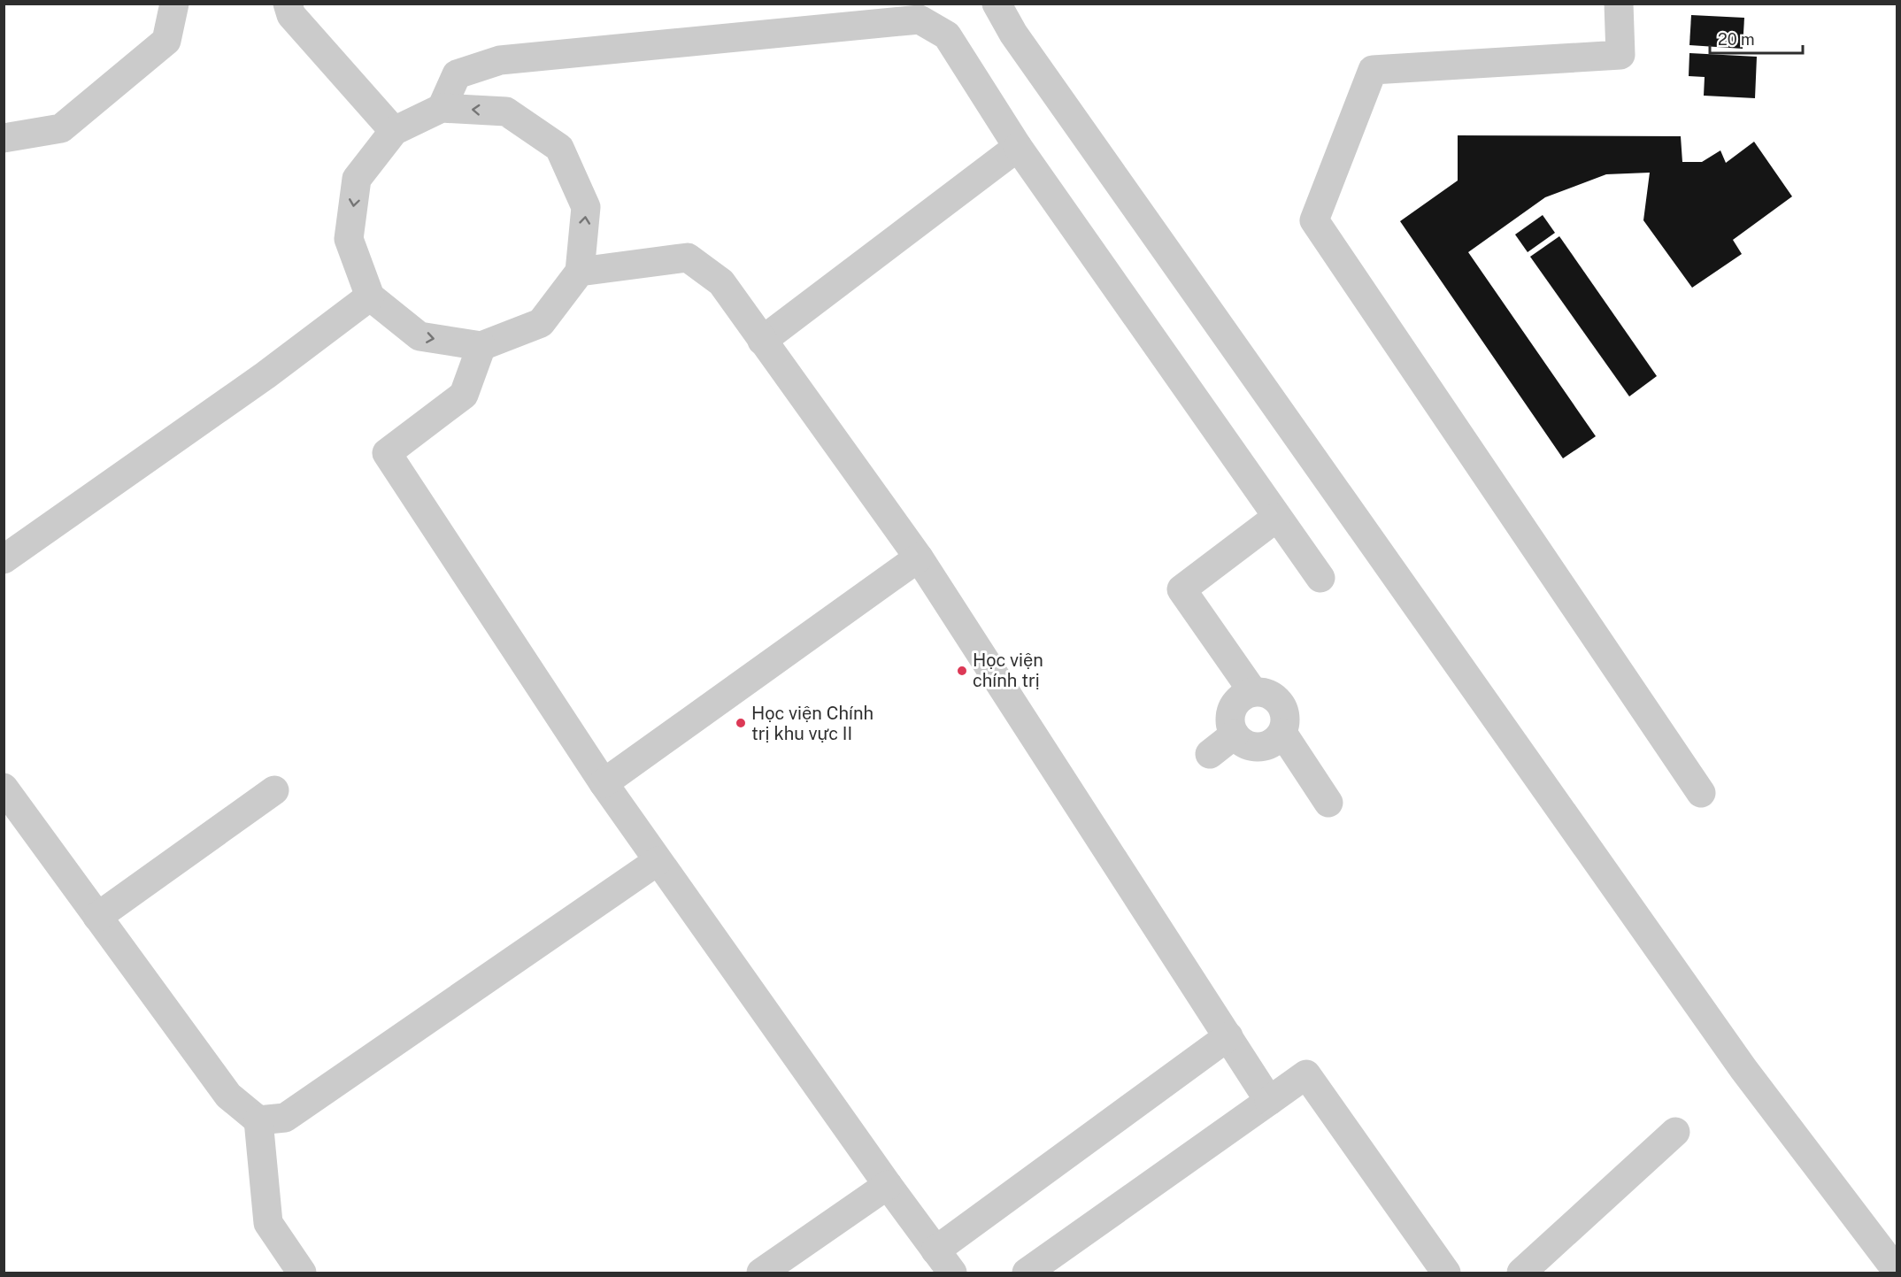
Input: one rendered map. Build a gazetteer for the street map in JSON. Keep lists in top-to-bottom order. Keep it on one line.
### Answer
{"places":["Học viện chính trị","Học viện Chính trị khu vực II"],"scale_bar":"20 m"}
